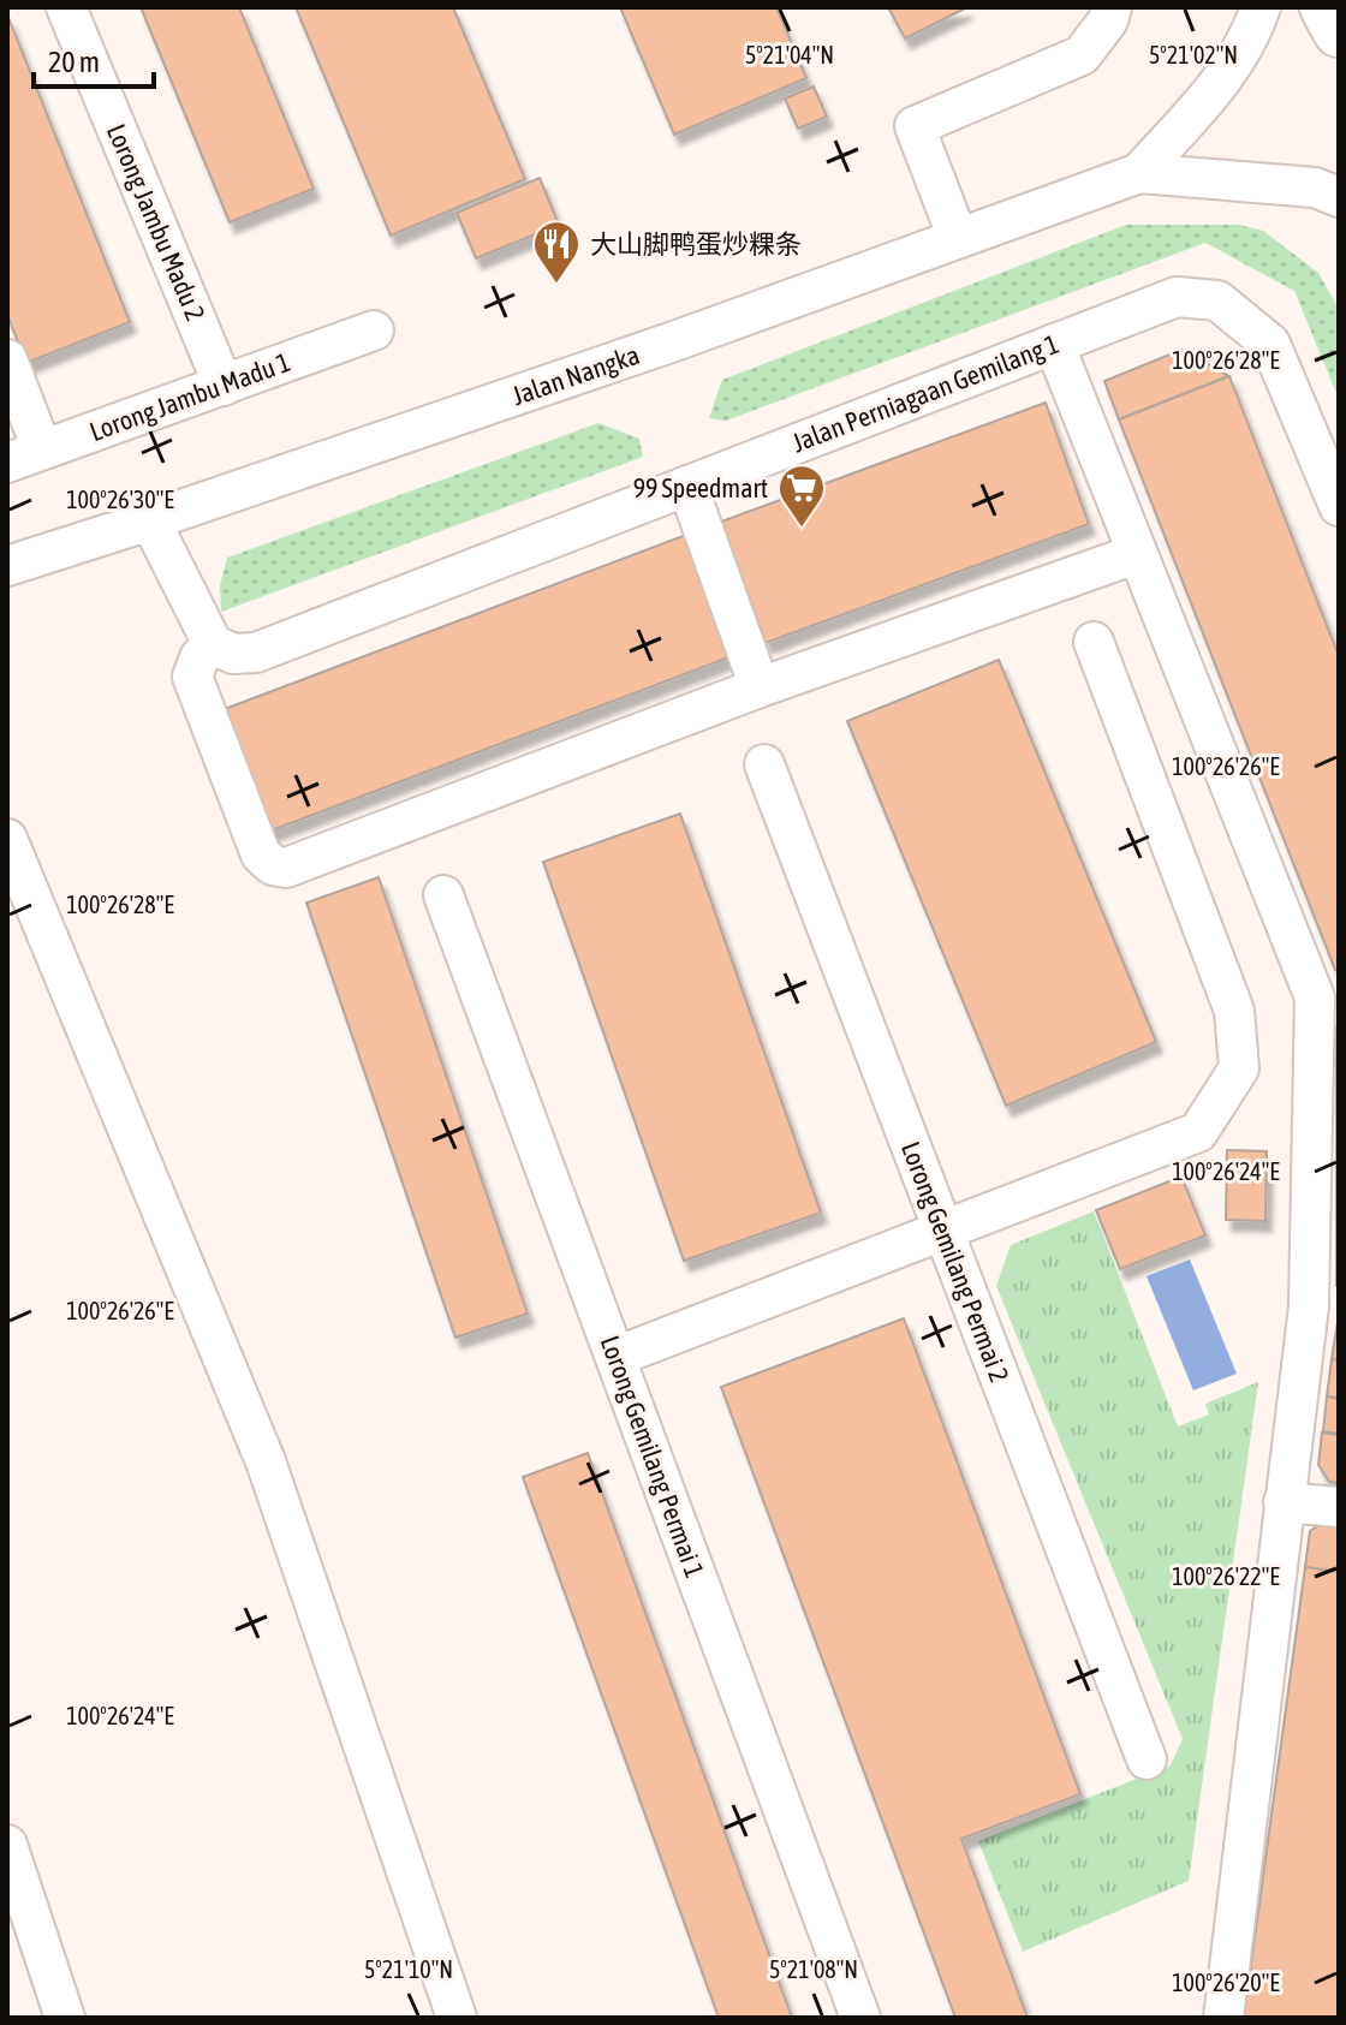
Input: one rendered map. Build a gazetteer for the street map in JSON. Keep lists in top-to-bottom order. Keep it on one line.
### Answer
{"streets":{"street":["Lorong Jambu Madu 2","Jalan Nangka","Jalan Perniagaan Gemilang 1","Lorong Jambu Madu 1","Lorong Gemilang Permai 2","Lorong Gemilang Permai 1"]},"crossings":[["Lorong Jambu Madu 2","Lorong Jambu Madu 1"]],"places":{"restaurant":["大山脚鸭蛋炒粿条"],"supermarket":["99 Speedmart"]},"scale_bar":"20 m","coordinates":["5°21'04\"N","5°21'02\"N","100°26'28\"E","100°26'30\"E","100°26'26\"E","100°26'24\"E","100°26'22\"E","5°21'10\"N","5°21'08\"N","100°26'20\"E"]}
